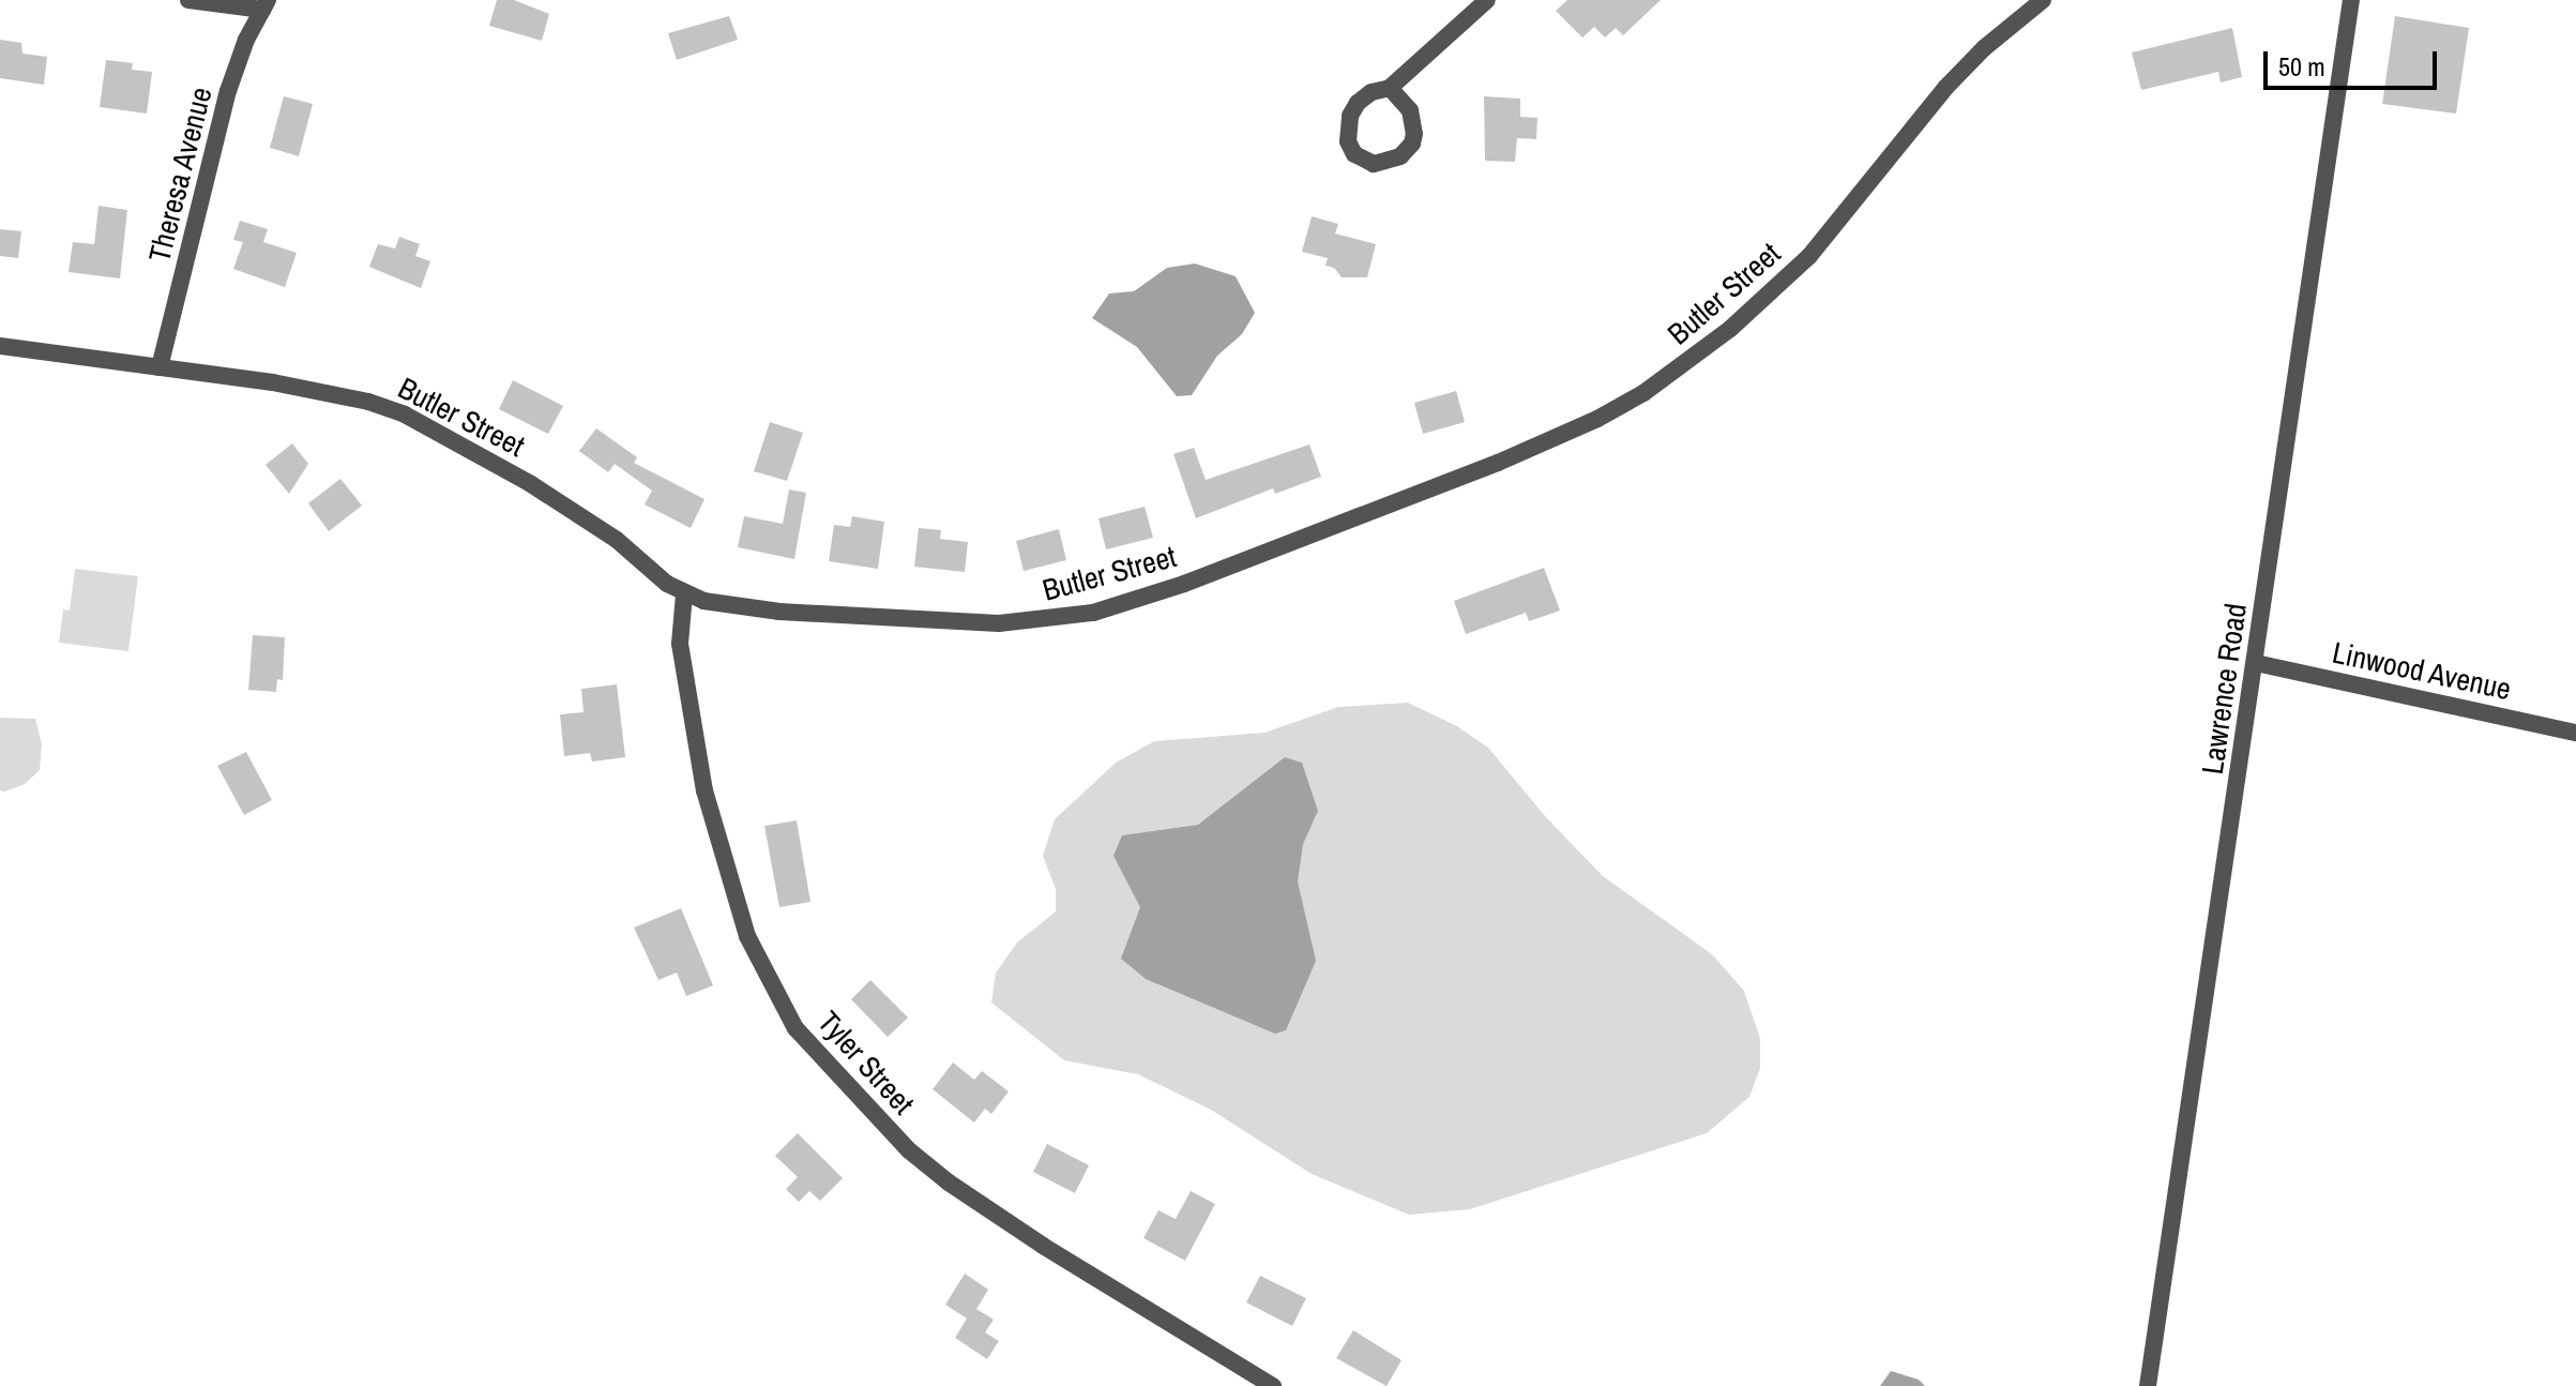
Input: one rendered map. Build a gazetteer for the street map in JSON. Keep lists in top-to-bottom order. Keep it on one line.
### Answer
{"streets":{"street":["Theresa Avenue","Butler Street","Linwood Avenue","Lawrence Road","Tyler Street"]},"crossings":[["Theresa Avenue","Butler Street"],["Butler Street","Tyler Street"],["Linwood Avenue","Lawrence Road"]],"scale_bar":"50 m"}
